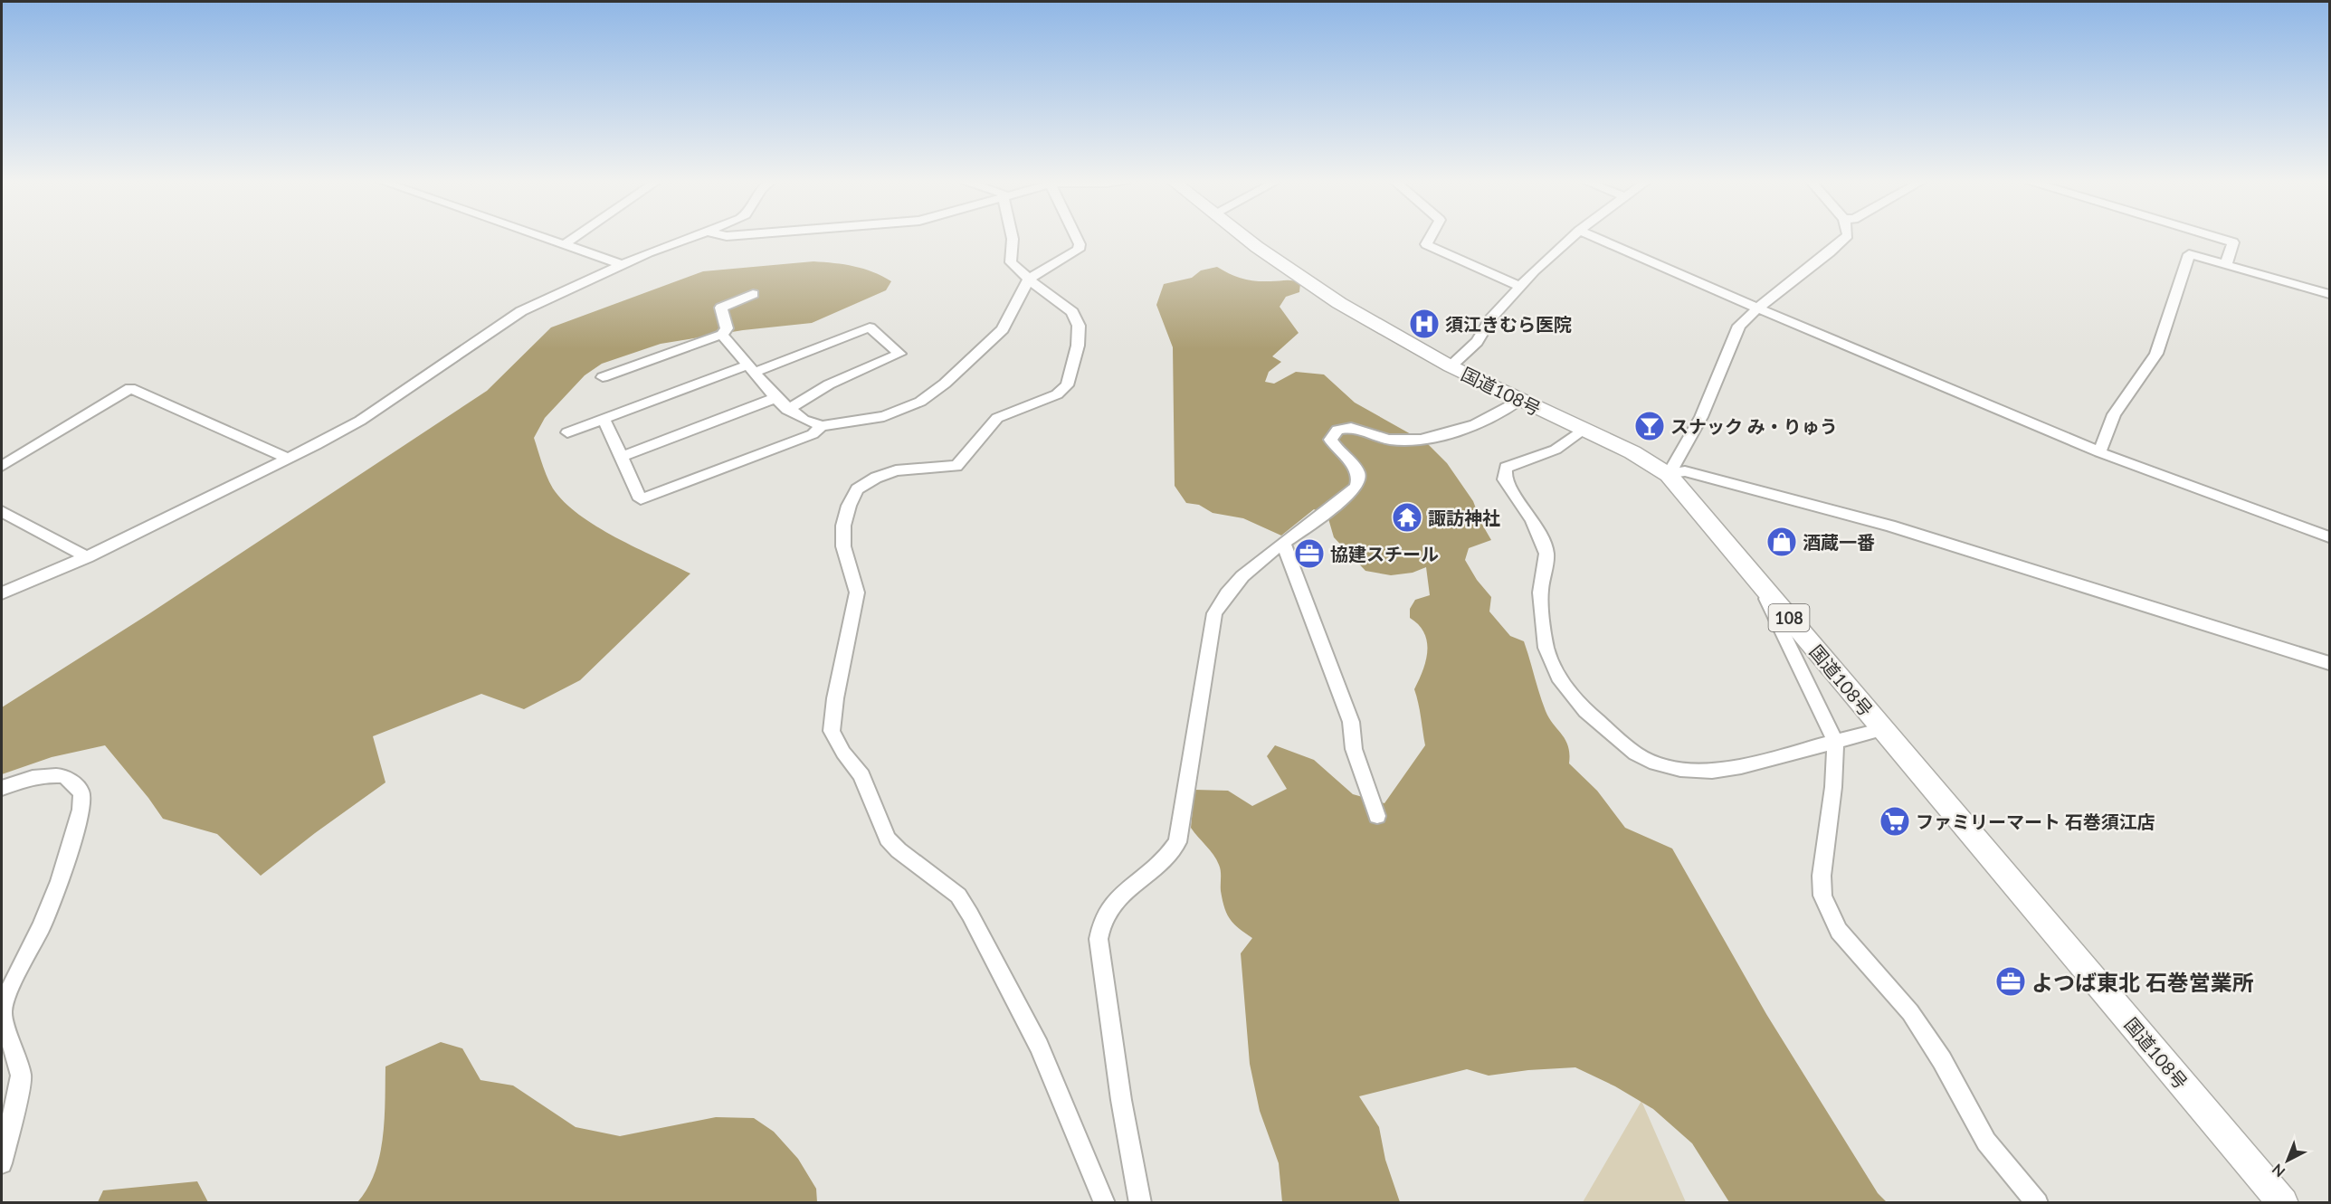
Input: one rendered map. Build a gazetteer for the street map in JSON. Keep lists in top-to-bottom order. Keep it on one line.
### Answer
{"streets":{"highway":["国道108号","108"]},"places":{"hospital":["須江きむら医院"],"bar":["スナック み・りゅう"],"temple":["諏訪神社"],"shop":["酒蔵一番"],"office":["協建スチール","よつば東北 石巻営業所"],"supermarket":["ファミリーマート 石巻須江店"]},"north":"bottom left"}
